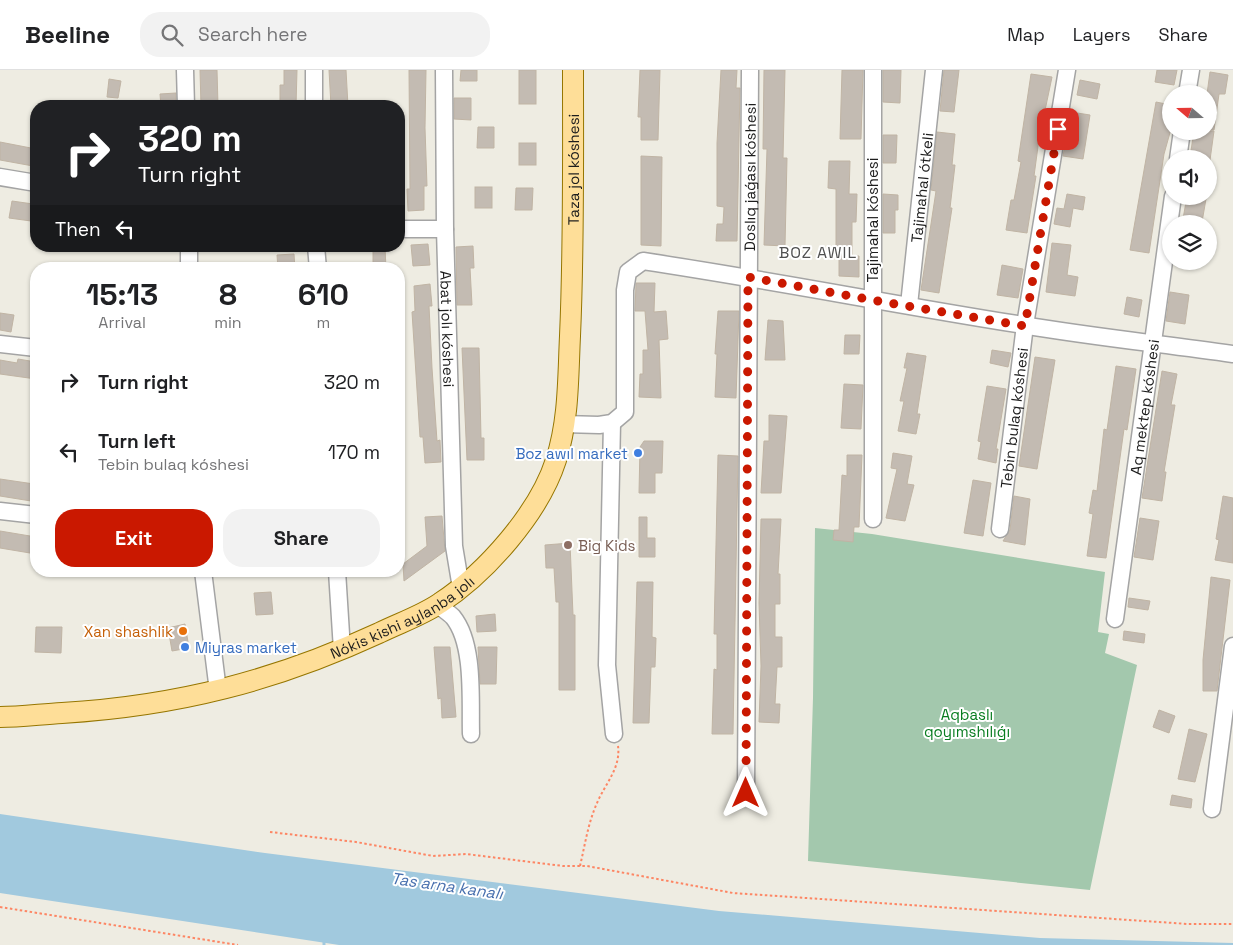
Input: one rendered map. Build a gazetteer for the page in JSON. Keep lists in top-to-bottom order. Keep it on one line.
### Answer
{"streets":{"main road":["Taza jol kóshesi","Nókis kishi aylanba jolı"],"street":["Doslıq jaǵası kóshesi","Tajimahal ótkeli","Tajimahal kóshesi","Abat jolı kóshesi","Aq mektep kóshesi","Tebin bulaq kóshesi"]},"crossings":[["Taza jol kóshesi","Nókis kishi aylanba jolı"],["Abat jolı kóshesi","Nókis kishi aylanba jolı"]],"districts":["BOZ AWIL"],"water":["Tas arna kanalı"],"parks":["Aqbaslı qoyımshılıǵı"],"places":["Boz awıl market","Big Kids","Xan shashlik","Miyras market"],"north":"left","page":{"header":"Beeline","search":"Search here","nav":["Map","Layers","Share"],"turn":["320 m","Turn right"],"then":"Then","eta":["15:13","Arrival","8","min","610","m"],"list":[{"name":"Turn right","value":"320 m"},{"name":"Turn left","note":"Tebin bulaq kóshesi","value":"170 m"}],"buttons":["Exit","Share"]}}
